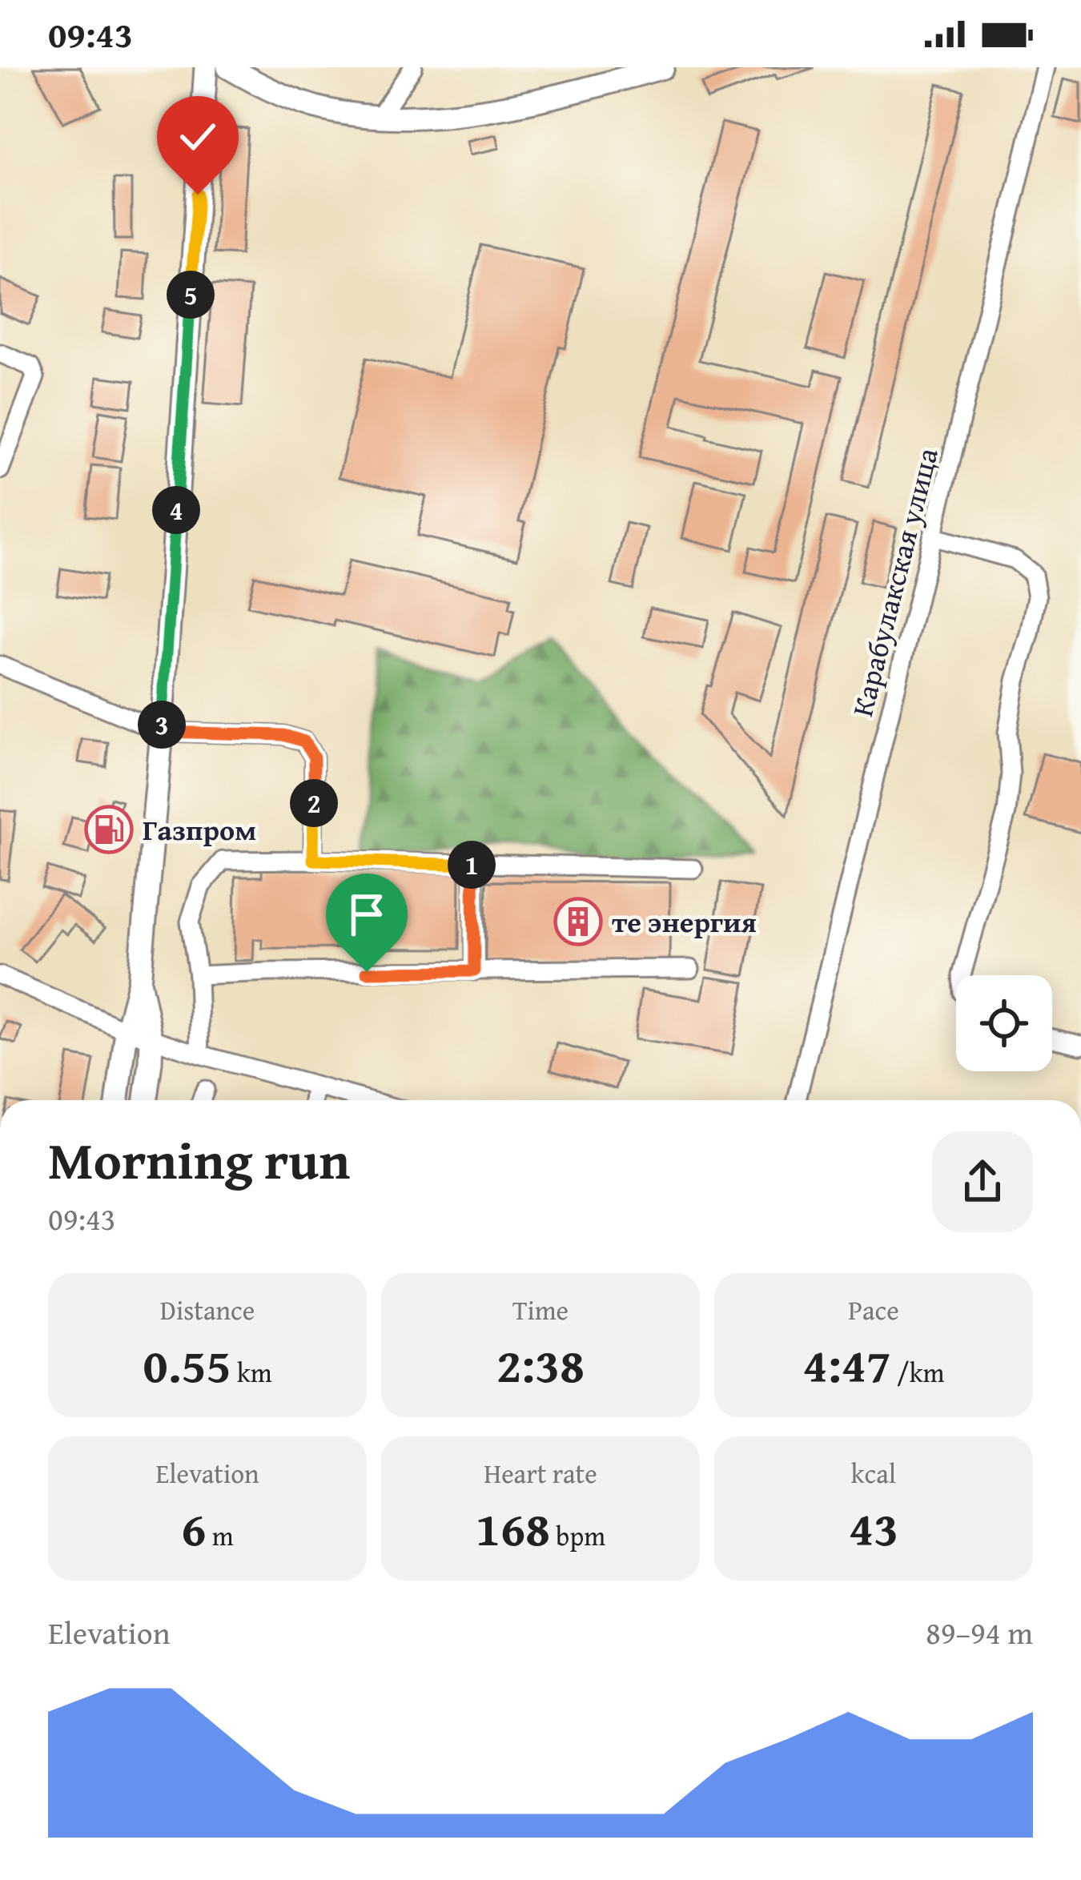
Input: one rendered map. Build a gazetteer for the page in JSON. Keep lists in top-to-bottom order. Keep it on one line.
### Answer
{"streets":{"street":["Карабулакская улица"]},"places":{"fuel station":["Газпром"],"building":["те энергия"]},"page":{"status":"09:43","pins":["5","4","3","2","1"],"heading":["Morning run","09:43"],"stats":[["Distance","0.55 km"],["Time","2:38"],["Pace","4:47 /km"],["Elevation","6 m"],["Heart rate","168 bpm"],["kcal","43"]],"chart":["Elevation","89–94 m"]}}
